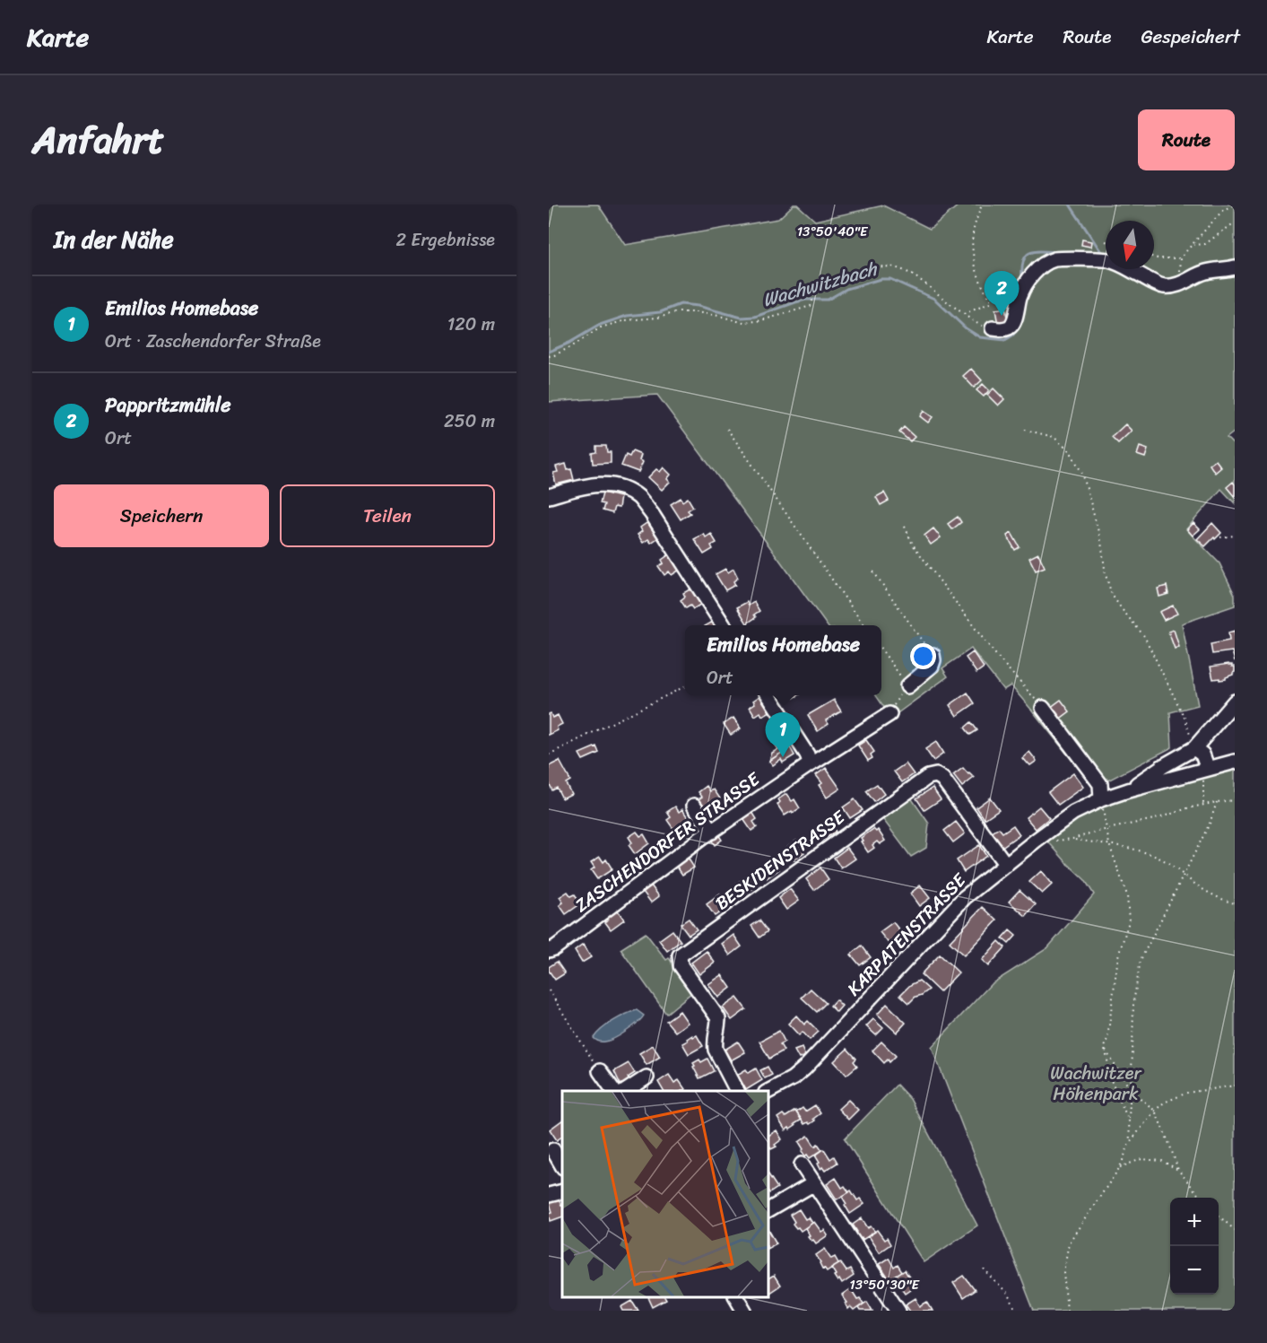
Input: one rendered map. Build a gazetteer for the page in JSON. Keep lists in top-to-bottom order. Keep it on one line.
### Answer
{"streets":{"street":["ZASCHENDORFER STRASSE","BESKIDENSTRASSE","KARPATENSTRASSE"]},"crossings":[["BESKIDENSTRASSE","KARPATENSTRASSE"]],"water":["Wachwitzbach"],"parks":["Wachwitzer Höhenpark"],"north":"bottom","page":{"header":"Karte","nav":["Karte","Route","Gespeichert"],"title":"Anfahrt","buttons":["Route",["Speichern","Teilen"]],"heading":["In der Nähe","2 Ergebnisse"],"pins":["2","1"],"list":[{"mark":"1","name":"Emilios Homebase","note":"Ort · Zaschendorfer Straße","value":"120 m"},{"mark":"2","name":"Pappritzmühle","note":"Ort","value":"250 m"}],"popup":["Emilios Homebase","Ort"],"map_buttons":["+","−"]},"coordinates":["13°50'40\"E","13°50'30\"E"]}
